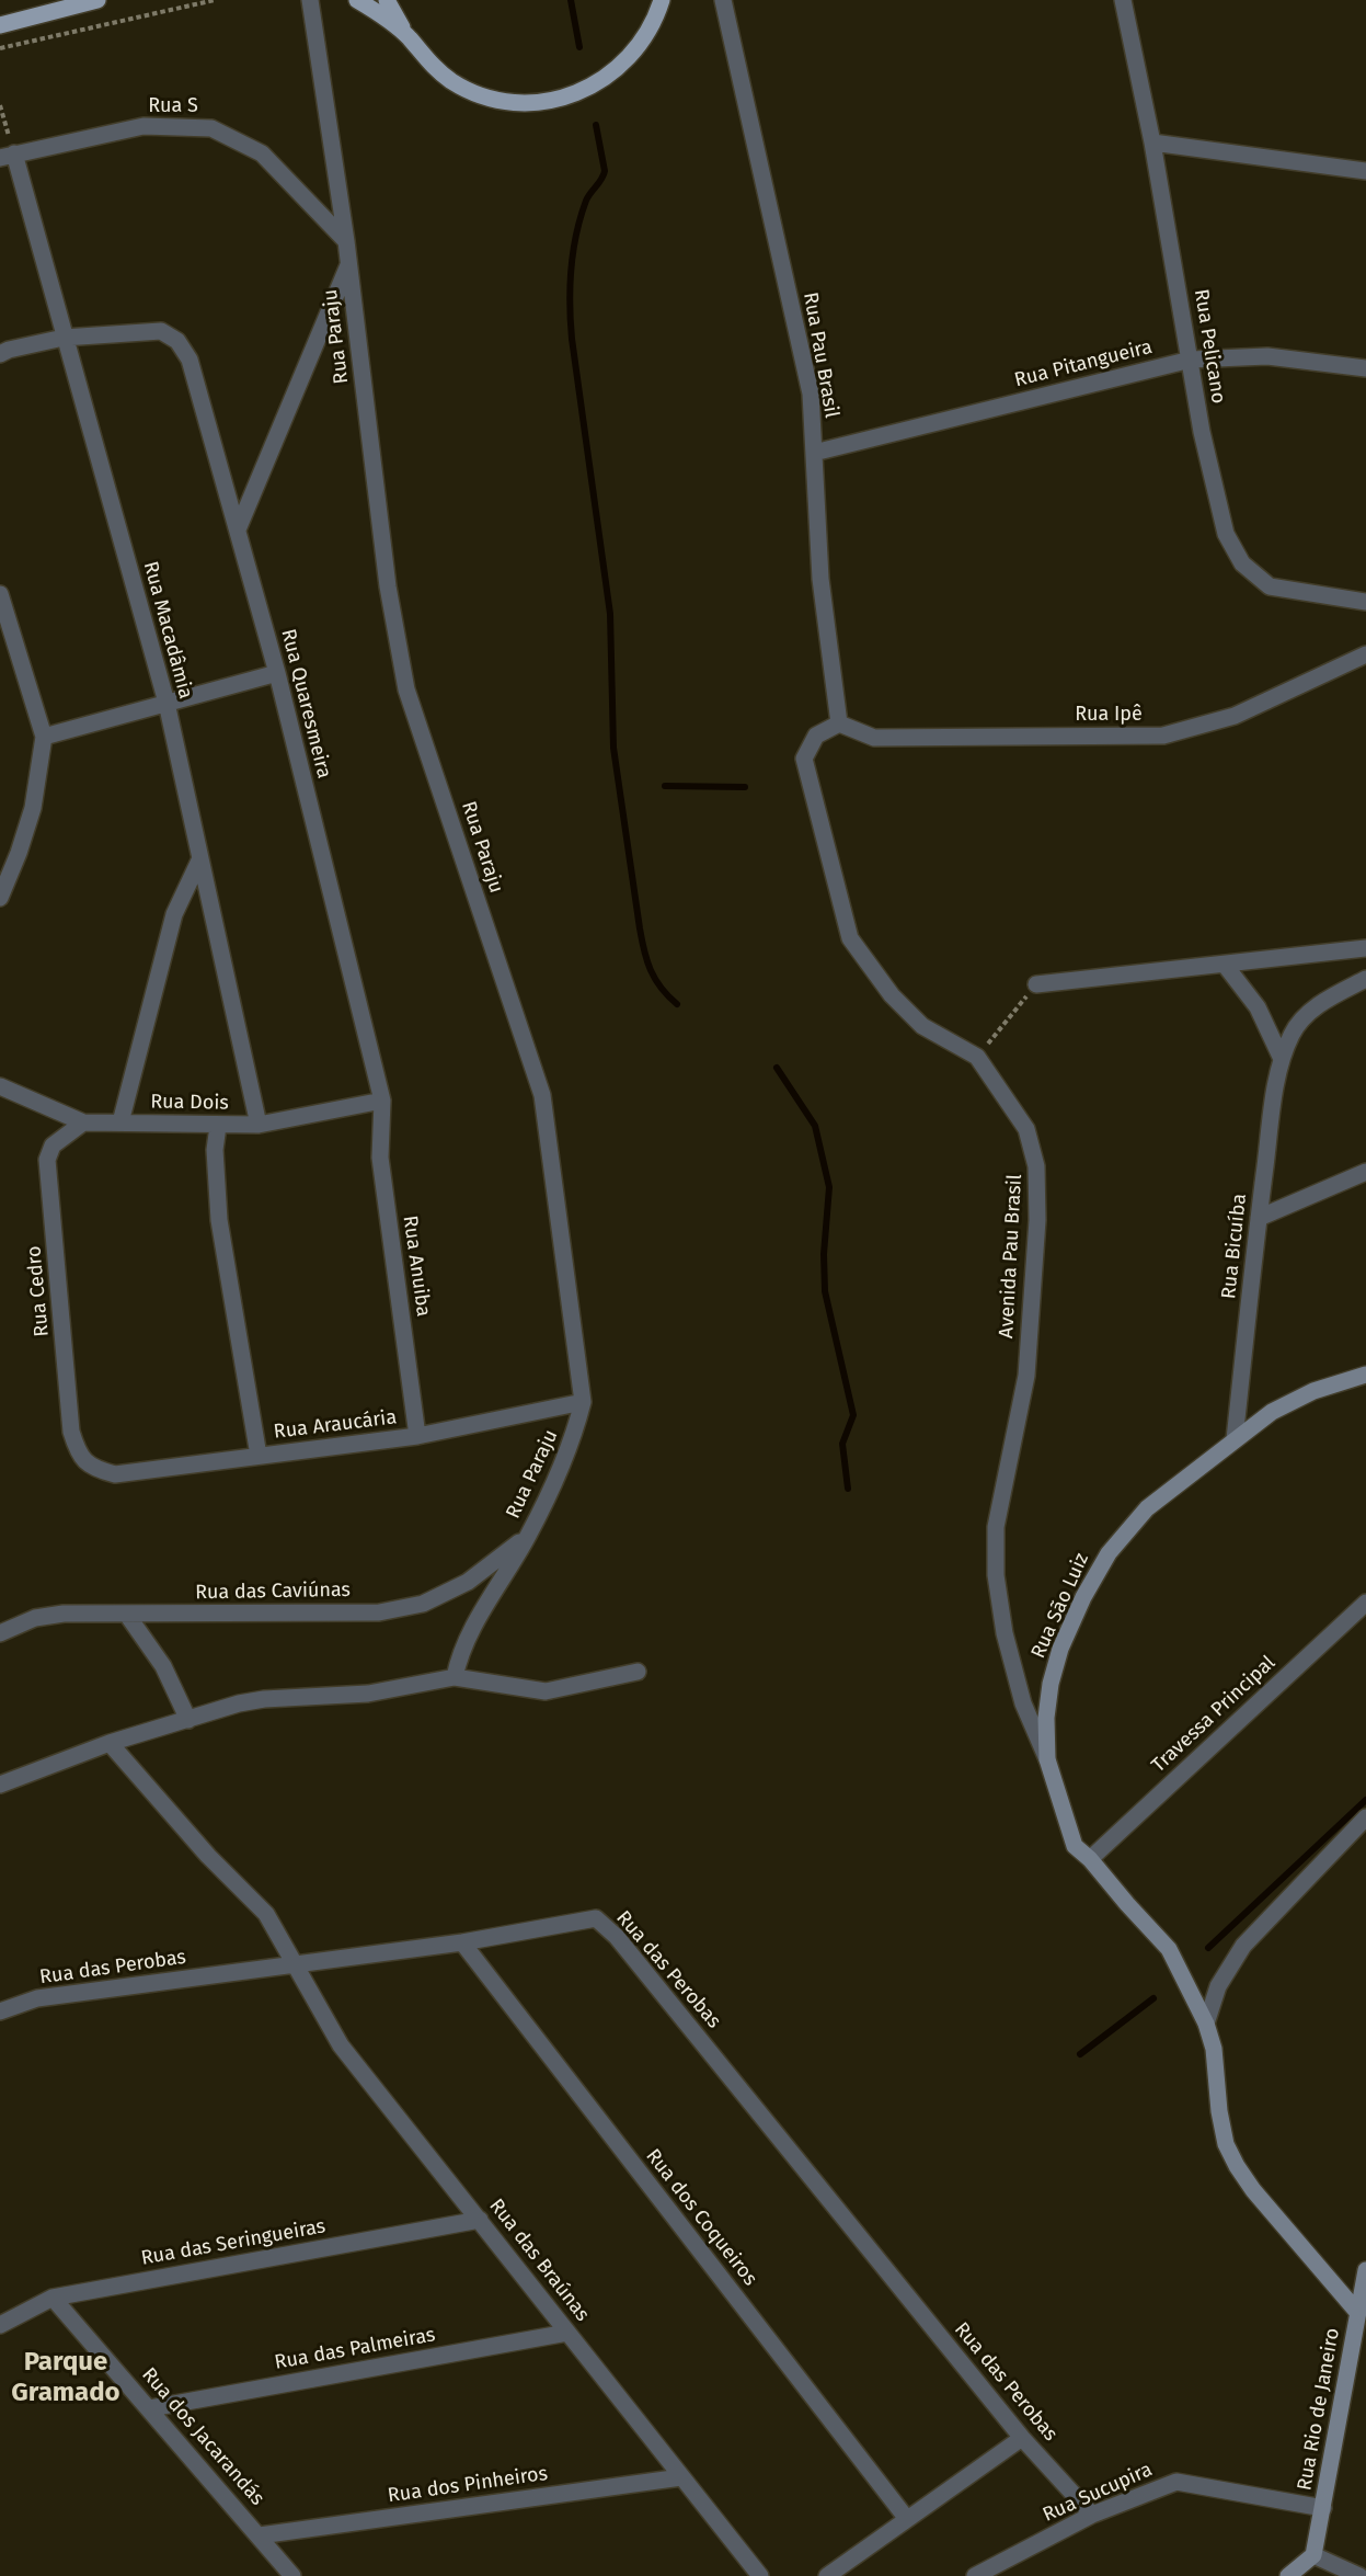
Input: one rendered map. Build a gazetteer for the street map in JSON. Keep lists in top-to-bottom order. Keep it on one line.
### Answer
{"streets":{"street":["Rua S","Rua Paraju","Rua Pelicano","Rua Pau Brasil","Rua Pitangueira","Rua Macadâmia","Rua Quaresmeira","Rua Ipê","Rua Dois","Rua Bicuíba","Avenida Pau Brasil","Rua Anuiba","Rua Cedro","Rua Araucária","Rua das Caviúnas","Rua São Luiz","Travessa Principal","Rua das Perobas","Rua dos Coqueiros","Rua das Seringueiras","Rua das Braúnas","Rua das Palmeiras","Rua Rio de Janeiro","Rua dos Jacarandás","Rua dos Pinheiros","Rua Sucupira"]},"crossings":[["Rua S","Rua Paraju"],["Rua S","Rua Macadâmia"],["Rua Paraju","Rua Araucária"],["Rua Paraju","Rua das Caviúnas"],["Rua Pelicano","Rua Pitangueira"],["Rua Pau Brasil","Rua Pitangueira"],["Rua Pau Brasil","Rua Ipê"],["Rua Pau Brasil","Avenida Pau Brasil"],["Rua Macadâmia","Rua Quaresmeira"],["Rua Macadâmia","Rua Dois"],["Rua Quaresmeira","Rua Dois"],["Rua Quaresmeira","Rua Anuiba"],["Rua Ipê","Avenida Pau Brasil"],["Rua Dois","Rua Anuiba"],["Rua Dois","Rua Cedro"],["Rua Bicuíba","Rua São Luiz"],["Avenida Pau Brasil","Rua São Luiz"],["Rua Anuiba","Rua Araucária"],["Rua Cedro","Rua Araucária"],["Rua São Luiz","Travessa Principal"],["Rua São Luiz","Rua Rio de Janeiro"],["Rua das Perobas","Rua dos Coqueiros"],["Rua das Perobas","Rua das Braúnas"],["Rua das Perobas","Rua Sucupira"],["Rua das Seringueiras","Rua das Braúnas"],["Rua das Seringueiras","Rua dos Jacarandás"],["Rua das Braúnas","Rua das Palmeiras"],["Rua das Braúnas","Rua dos Pinheiros"],["Rua das Palmeiras","Rua dos Jacarandás"],["Rua Rio de Janeiro","Rua Sucupira"],["Rua dos Jacarandás","Rua dos Pinheiros"]],"districts":["Parque Gramado"]}
